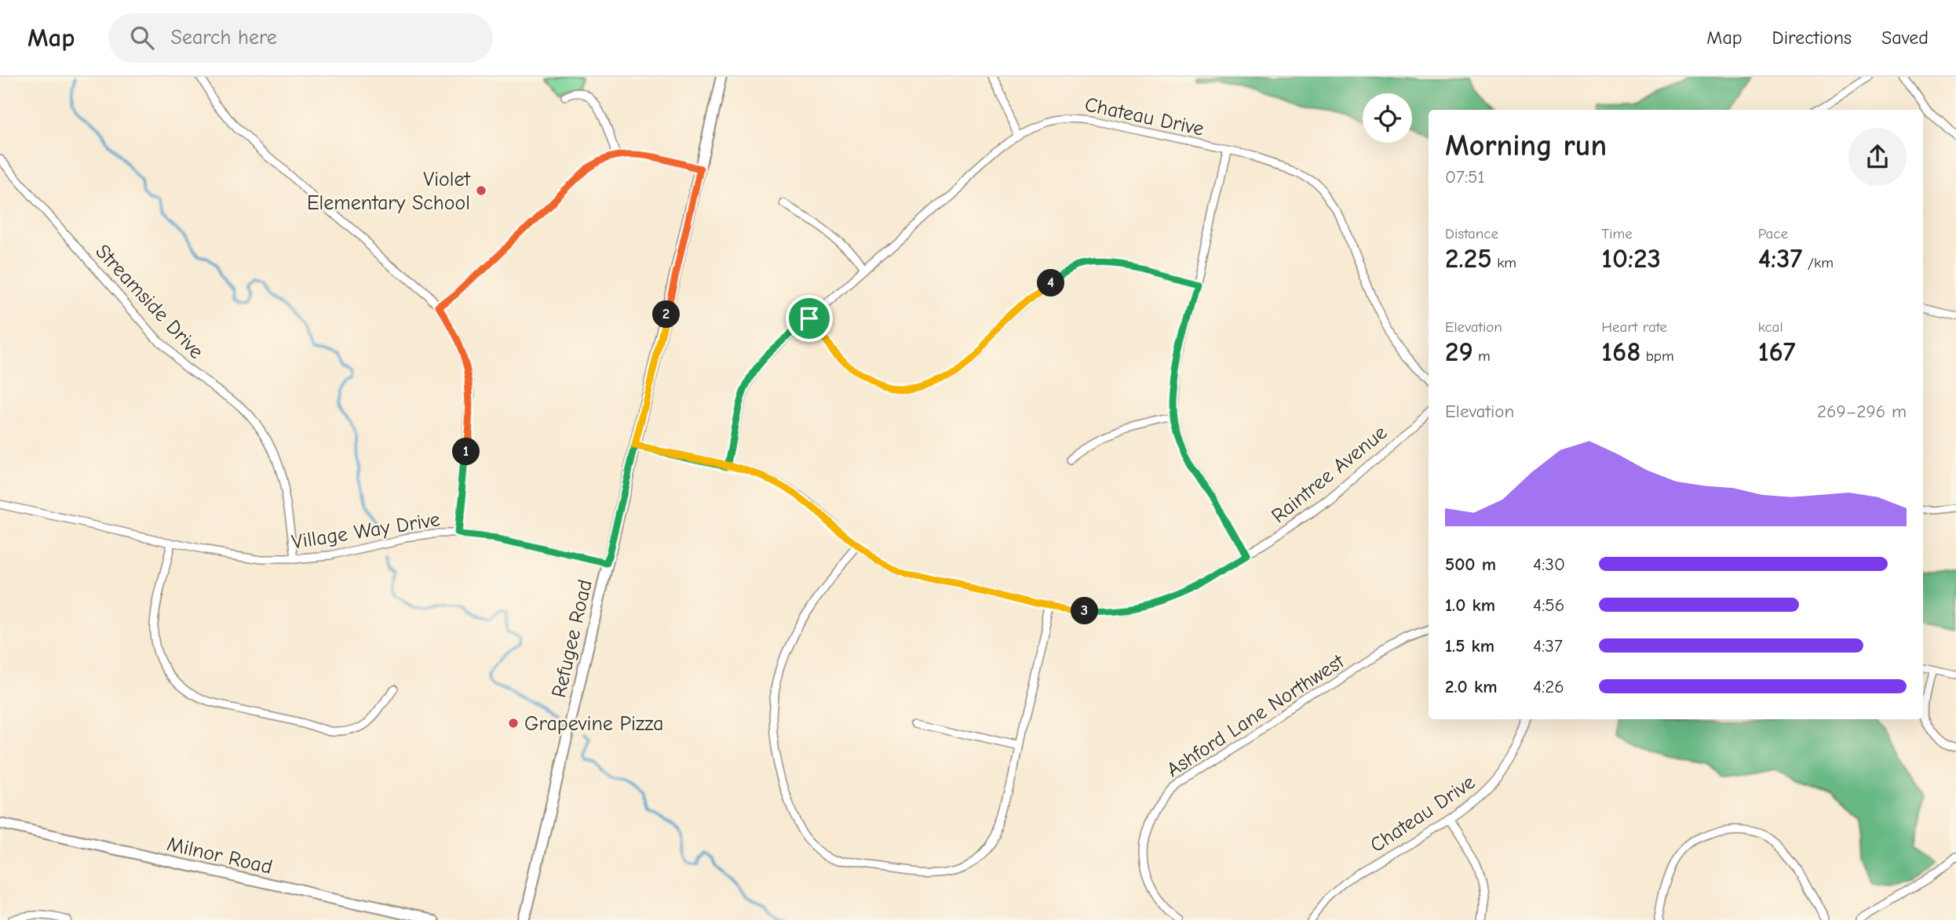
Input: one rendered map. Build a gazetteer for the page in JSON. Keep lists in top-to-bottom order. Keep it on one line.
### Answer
{"streets":{"main road":["Refugee Road","Milnor Road"],"street":["Chateau Drive","Streamside Drive","Raintree Avenue","Village Way Drive","Ashford Lane Northwest"]},"crossings":[["Chateau Drive","Raintree Avenue"],["Streamside Drive","Village Way Drive"],["Raintree Avenue","Refugee Road"],["Village Way Drive","Refugee Road"]],"places":["Violet Elementary School","Grapevine Pizza"],"page":{"header":"Map","search":"Search here","nav":["Map","Directions","Saved"],"heading":["Morning run","07:51"],"stats":[["Distance","2.25 km"],["Time","10:23"],["Pace","4:37 /km"],["Elevation","29 m"],["Heart rate","168 bpm"],["kcal","167"]],"pins":["4","2","1","3"],"chart":["Elevation","269–296 m"],"list":[{"name":"500 m","note":"4:30"},{"name":"1.0 km","note":"4:56"},{"name":"1.5 km","note":"4:37"},{"name":"2.0 km","note":"4:26"}]}}
